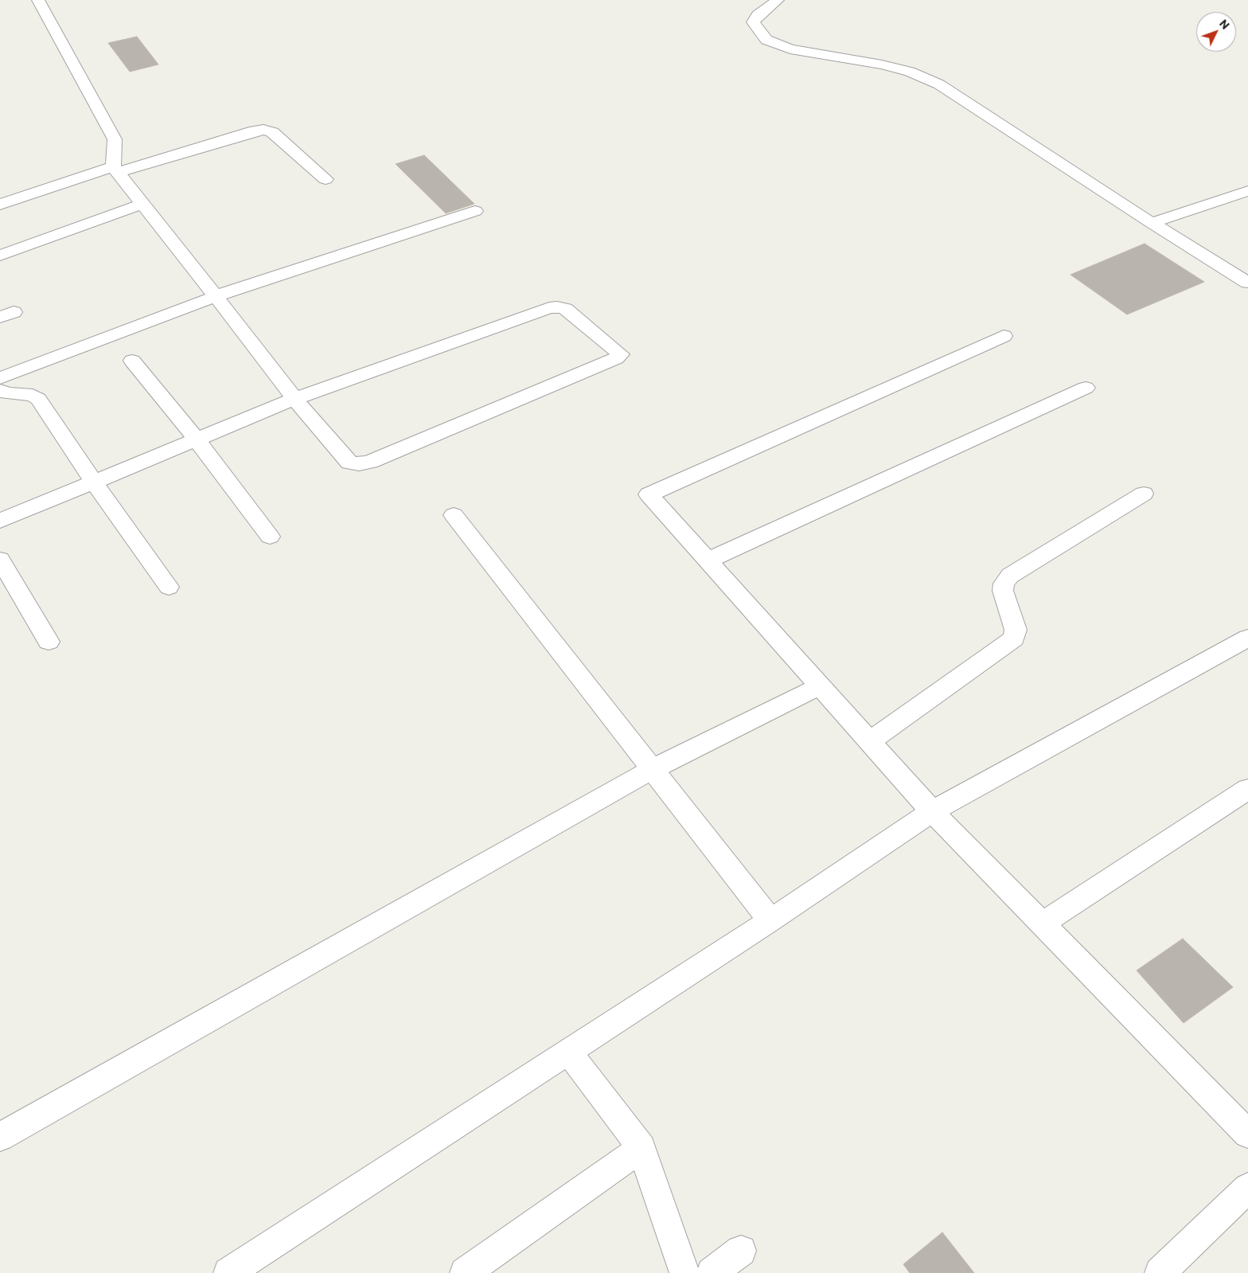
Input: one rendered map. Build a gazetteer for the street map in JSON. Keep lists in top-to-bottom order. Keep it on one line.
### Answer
{"north":"top right"}
